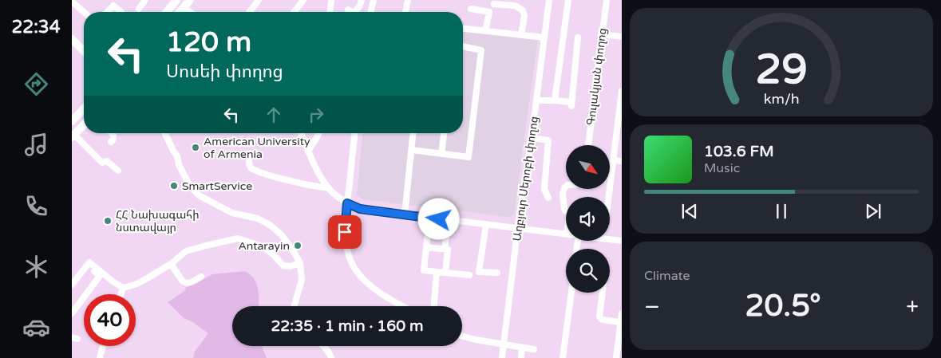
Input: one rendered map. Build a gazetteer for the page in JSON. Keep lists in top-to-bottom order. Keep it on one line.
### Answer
{"streets":{"street":["Գուլակյան փողոց","Աղբյուր Սերոբի փողոց"]},"places":["American University of Armenia","SmartService","ՀՀ Նախագահի նստավայր","Antarayin"],"north":"bottom right","page":{"tabs":"22:34","turn":["120 m","Սոսեի փողոց"],"song":["103.6 FM","Music"],"tile":"Climate","heat":["−","20.5°","+"],"limit":"40","trip":"22:35 · 1 min · 160 m","gauge":["29","km/h"]}}
